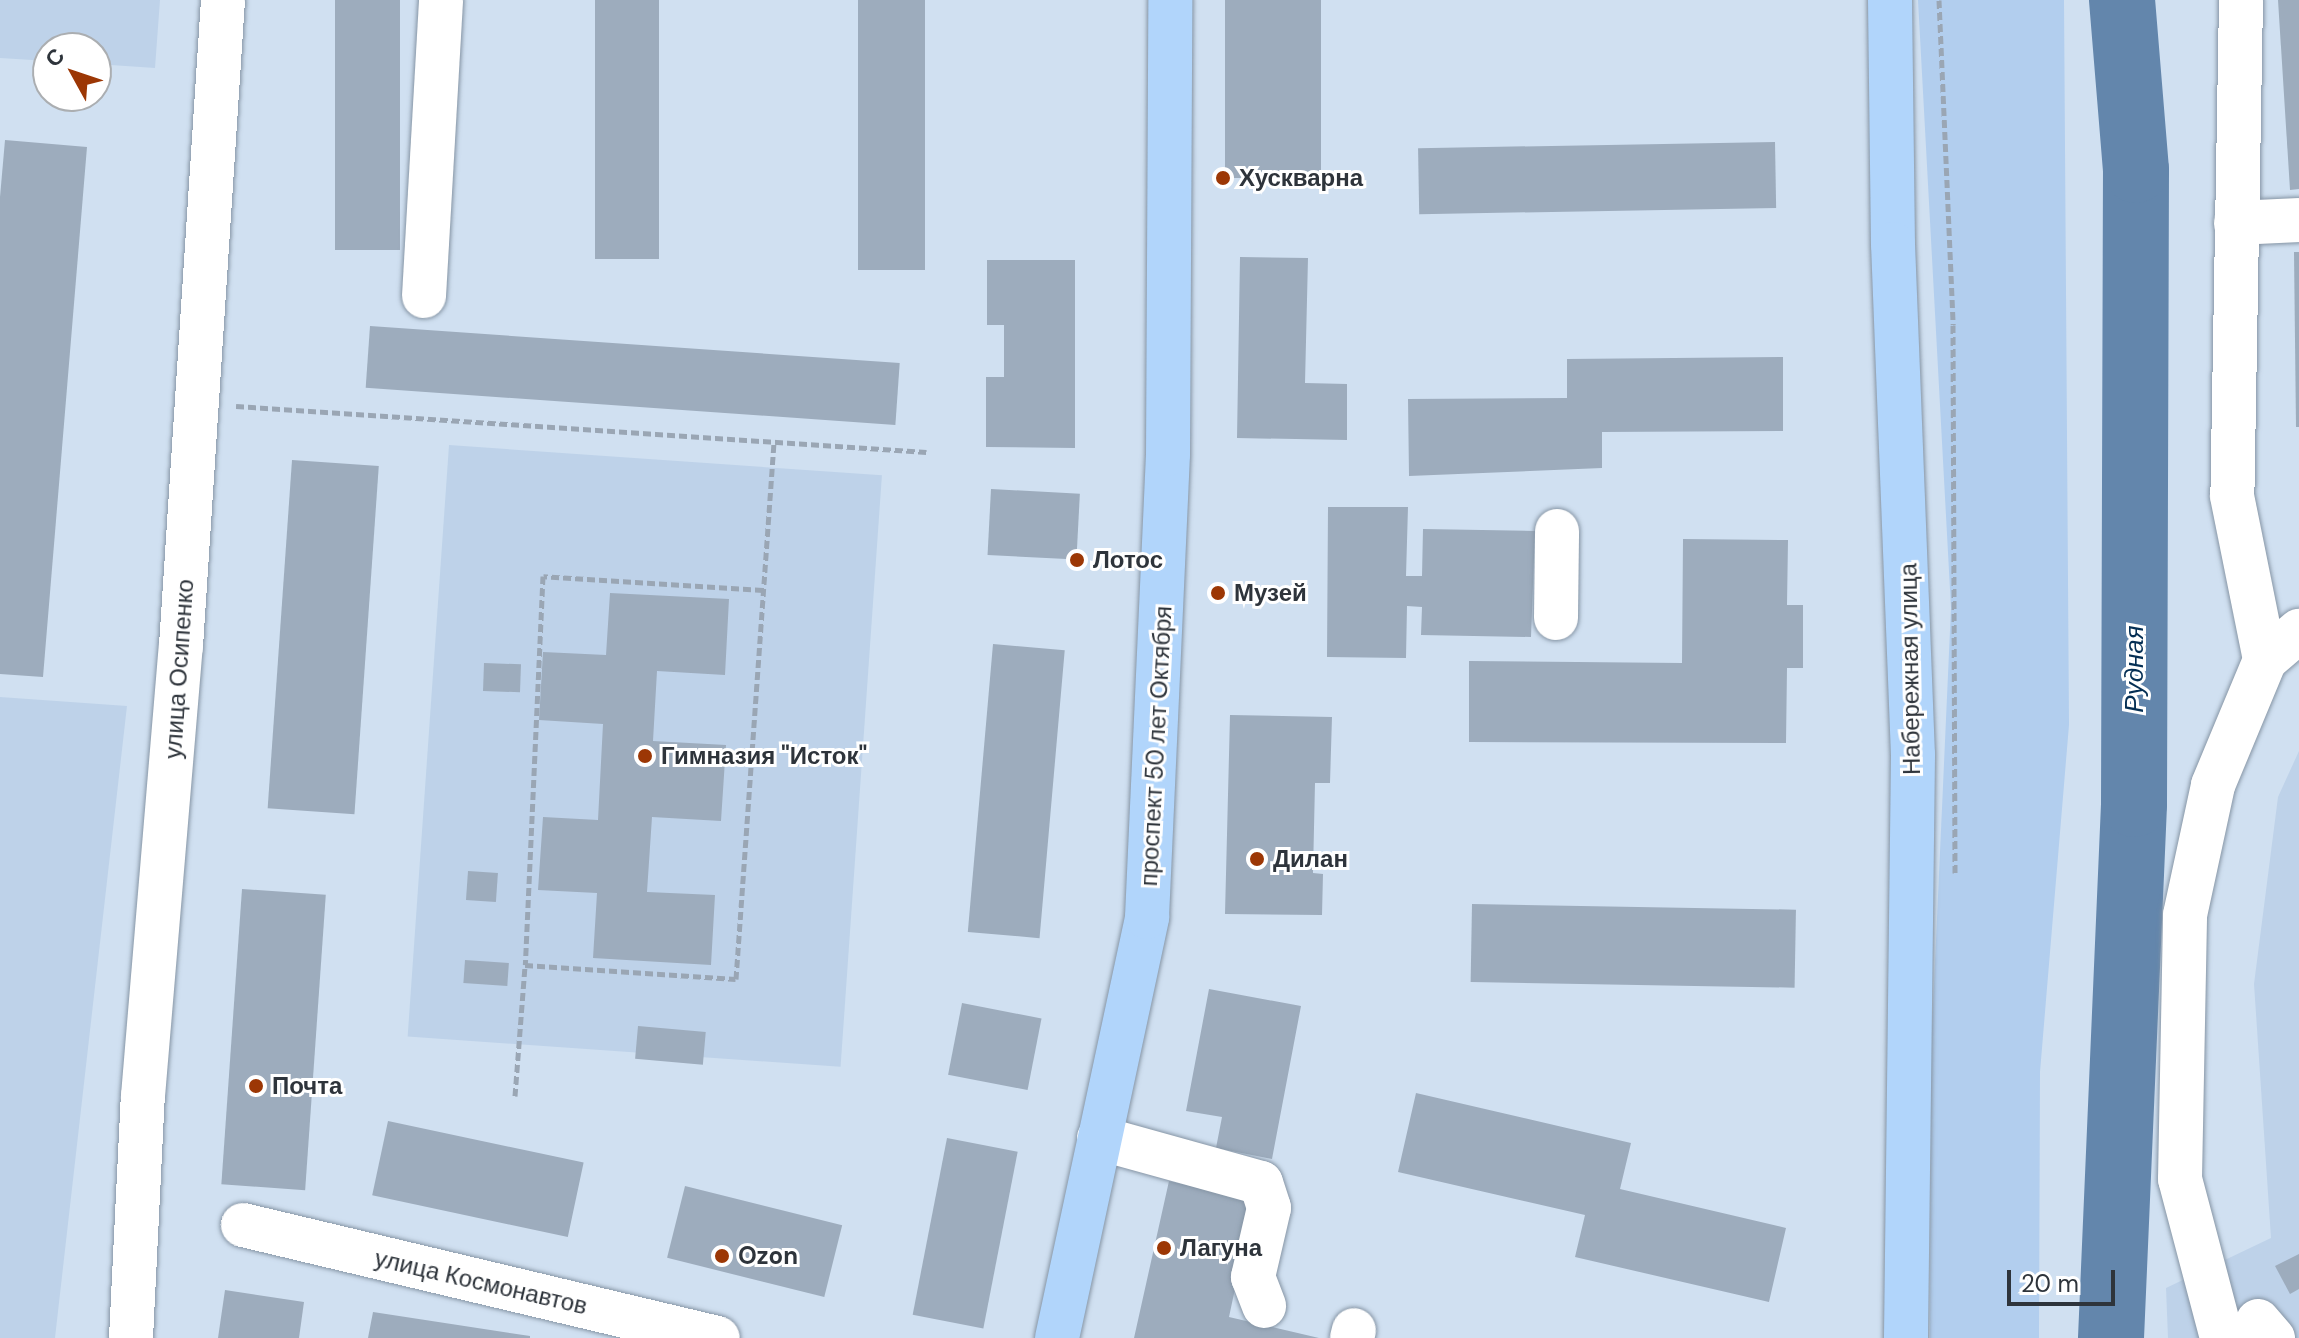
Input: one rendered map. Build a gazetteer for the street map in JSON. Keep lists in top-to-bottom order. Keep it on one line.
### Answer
{"streets":{"main road":["Набережная улица","проспект 50 лет Октября"],"street":["улица Осипенко","улица Космонавтов"]},"water":["Рудная"],"places":["Хускварна","Лотос","Музей","Гимназия \"Исток\"","Дилан","Почта","Лагуна","Ozon"],"scale_bar":"20 m","north":"top left"}
